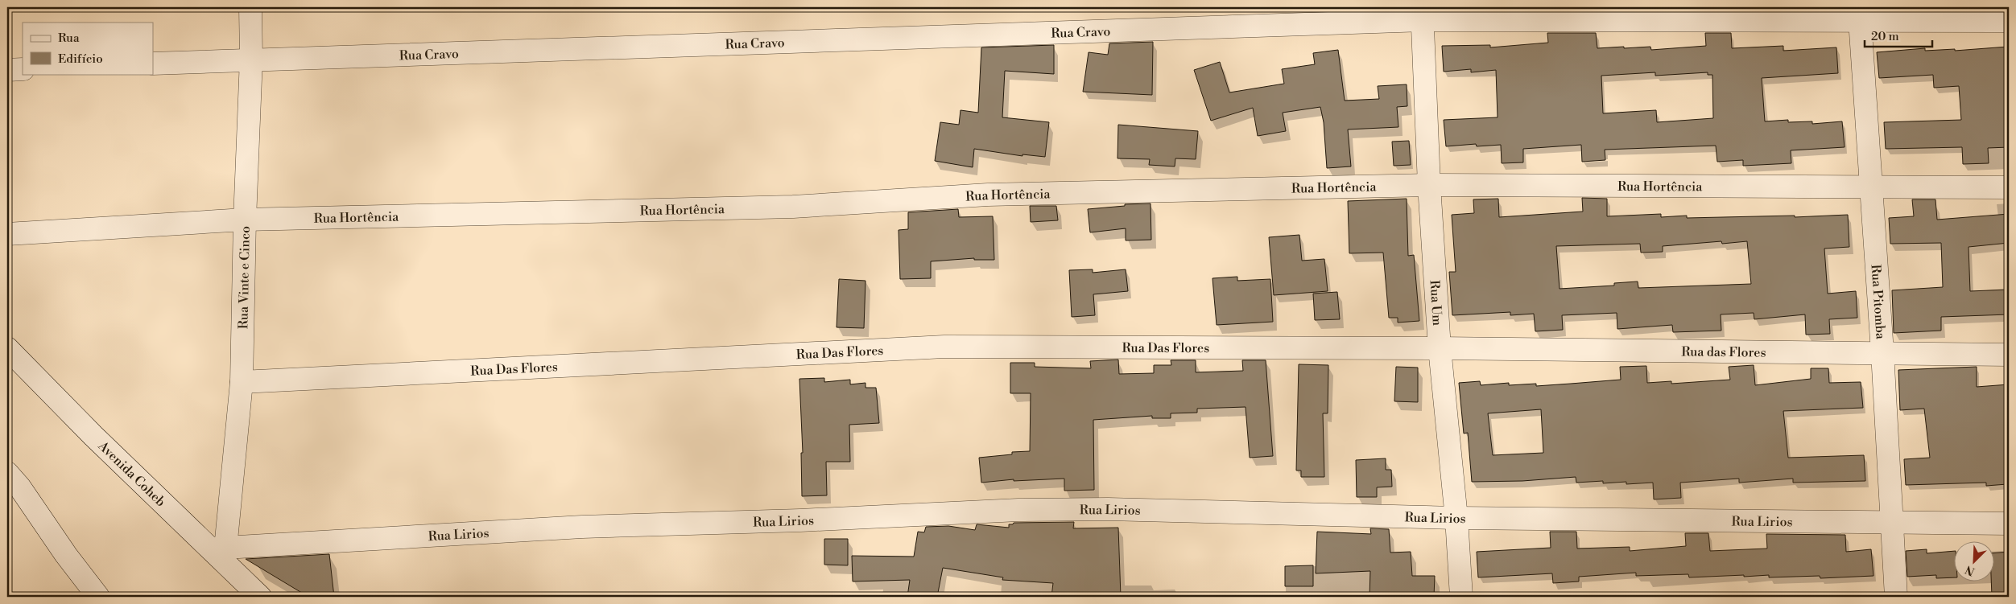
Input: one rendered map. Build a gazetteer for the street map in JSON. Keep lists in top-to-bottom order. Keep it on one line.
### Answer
{"streets":{"street":["Rua Cravo","Rua Hortência","Rua Vinte e Cinco","Rua Pitomba","Rua Um","Rua Das Flores","Rua das Flores","Avenida Coheb","Rua Lirios"]},"crossings":[["Rua Cravo","Rua Vinte e Cinco"],["Rua Cravo","Rua Pitomba"],["Rua Cravo","Rua Um"],["Rua Hortência","Rua Vinte e Cinco"],["Rua Hortência","Rua Pitomba"],["Rua Hortência","Rua Um"],["Rua Vinte e Cinco","Rua Das Flores"],["Rua Vinte e Cinco","Avenida Coheb"],["Rua Vinte e Cinco","Rua Lirios"],["Rua Pitomba","Rua das Flores"],["Rua Pitomba","Rua Lirios"],["Rua Um","Rua Das Flores"],["Rua Um","Rua das Flores"],["Rua Um","Rua Lirios"],["Rua Das Flores","Rua das Flores"],["Avenida Coheb","Rua Lirios"]],"legend":["Rua","Edifício"],"scale_bar":"20 m","north":"bottom left"}
